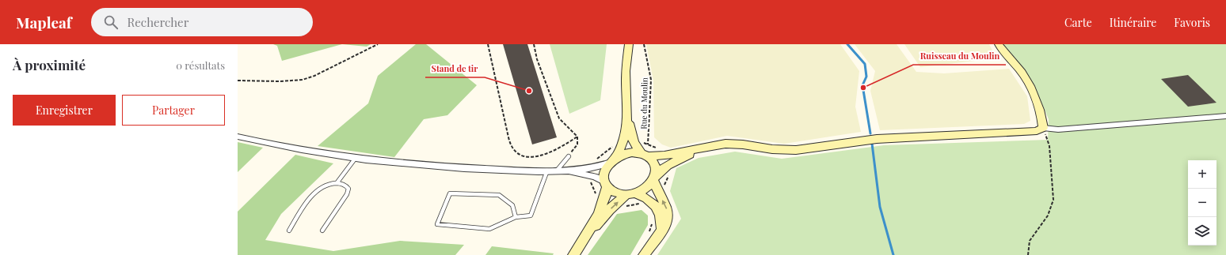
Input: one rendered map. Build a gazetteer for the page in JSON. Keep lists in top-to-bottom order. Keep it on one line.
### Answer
{"streets":{"path":["Rue du Moulin"]},"places":["Ruisseau du Moulin","Stand de tir"],"page":{"header":"Mapleaf","search":"Rechercher","nav":["Carte","Itinéraire","Favoris"],"heading":["À proximité","0 résultats"],"buttons":["Enregistrer","Partager"],"map_buttons":["+","−"]}}
